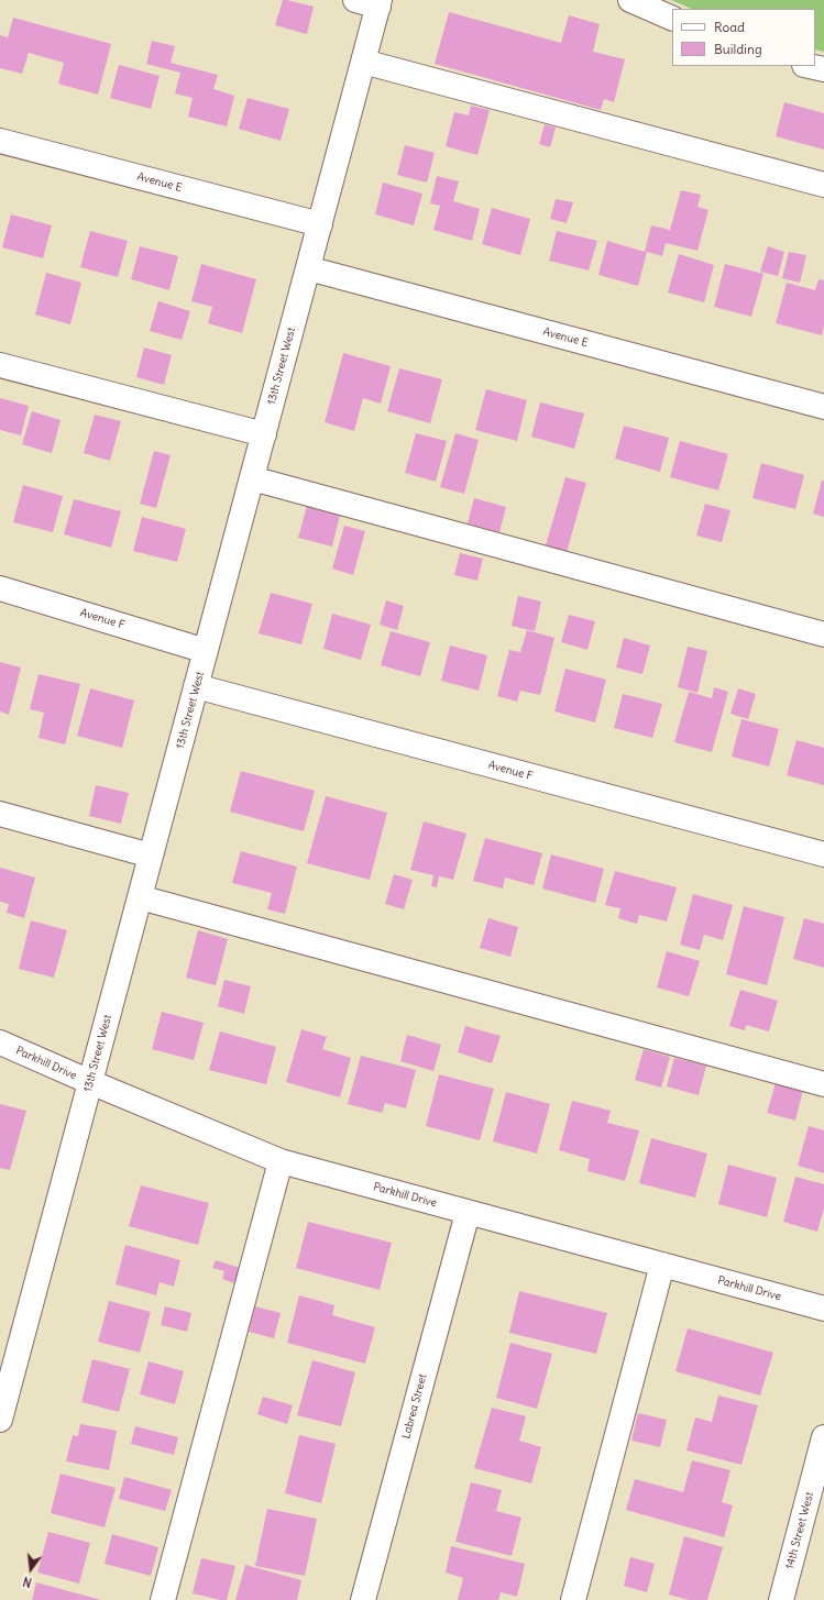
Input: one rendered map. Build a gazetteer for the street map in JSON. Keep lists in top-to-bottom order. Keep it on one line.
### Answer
{"streets":{"street":["Avenue E","13th Street West","Avenue F","Parkhill Drive","Labrea Street","14th Street West"]},"crossings":[["Avenue E","13th Street West"],["13th Street West","Avenue F"],["13th Street West","Parkhill Drive"],["Parkhill Drive","Labrea Street"]],"legend":["Road","Building"],"north":"bottom"}
